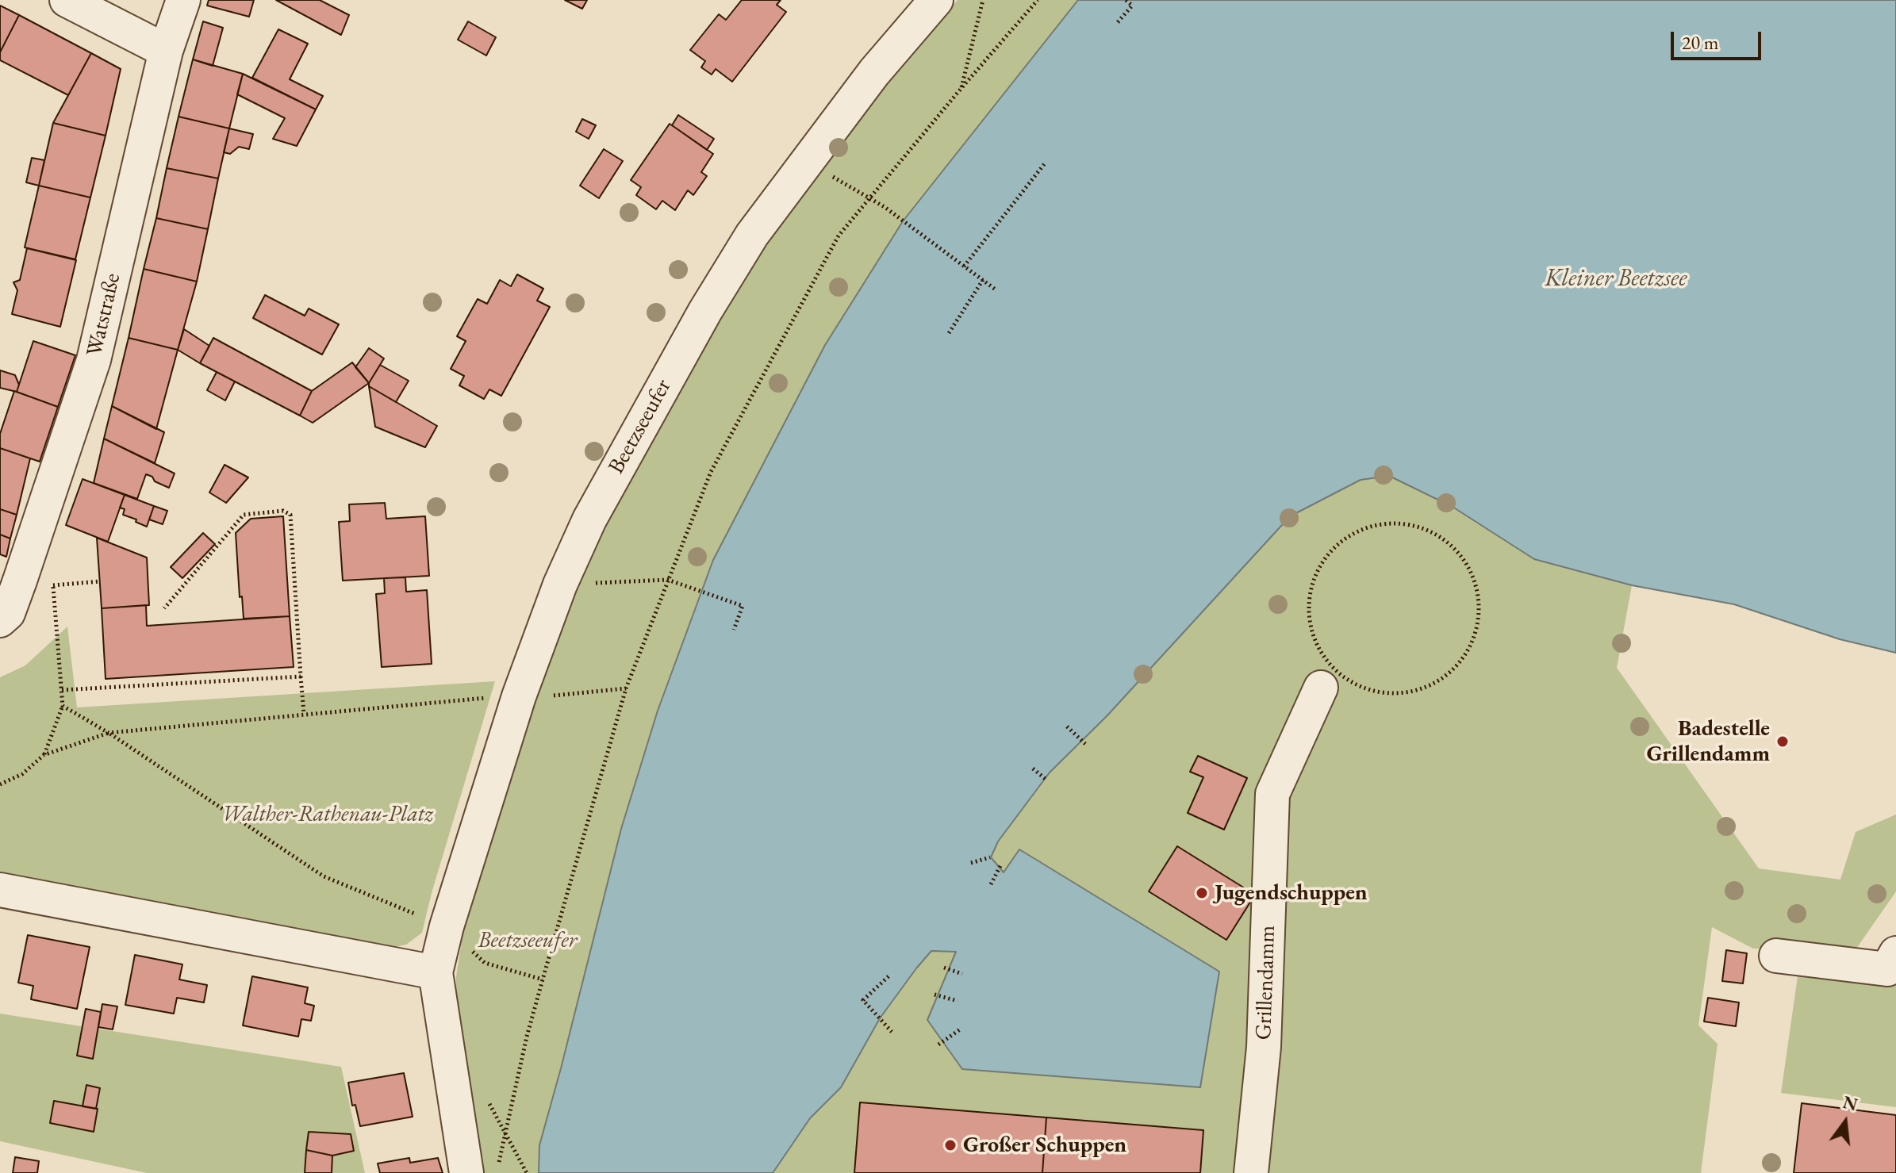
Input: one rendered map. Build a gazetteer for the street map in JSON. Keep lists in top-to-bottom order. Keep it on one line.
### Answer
{"streets":{"street":["Watstraße","Beetzseeufer","Grillendamm"]},"water":["Kleiner Beetzsee"],"parks":["Walther-Rathenau-Platz","Beetzseeufer"],"places":["Badestelle Grillendamm","Jugendschuppen","Großer Schuppen"],"scale_bar":"20 m","north":"top"}
